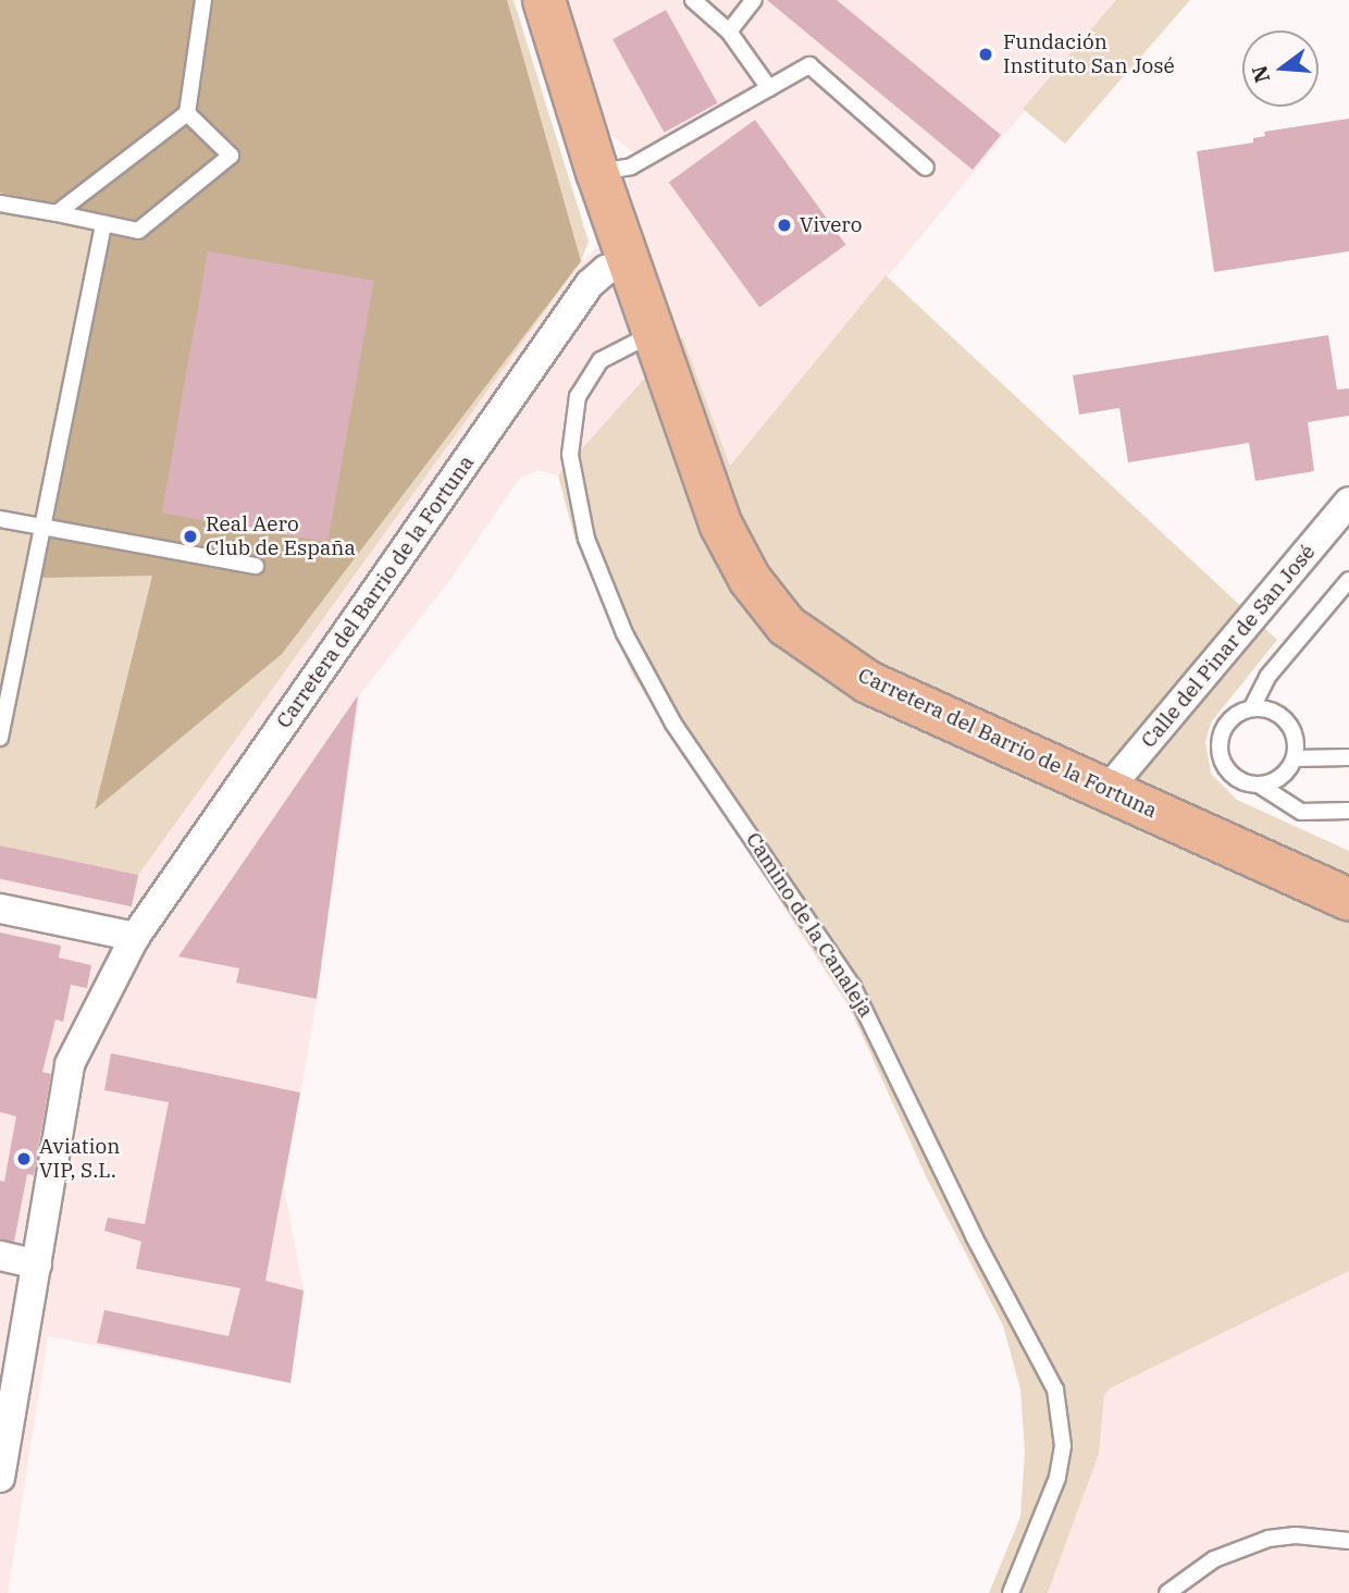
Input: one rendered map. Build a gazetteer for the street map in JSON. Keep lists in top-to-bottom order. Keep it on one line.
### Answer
{"streets":{"main road":["Carretera del Barrio de la Fortuna"],"street":["Calle del Pinar de San José"],"lane":["Camino de la Canaleja"]},"crossings":[["Carretera del Barrio de la Fortuna","Calle del Pinar de San José"],["Carretera del Barrio de la Fortuna","Camino de la Canaleja"]],"places":["Fundación Instituto San José","Vivero","Real Aero Club de España","Aviation VIP, S.L."],"north":"left"}
